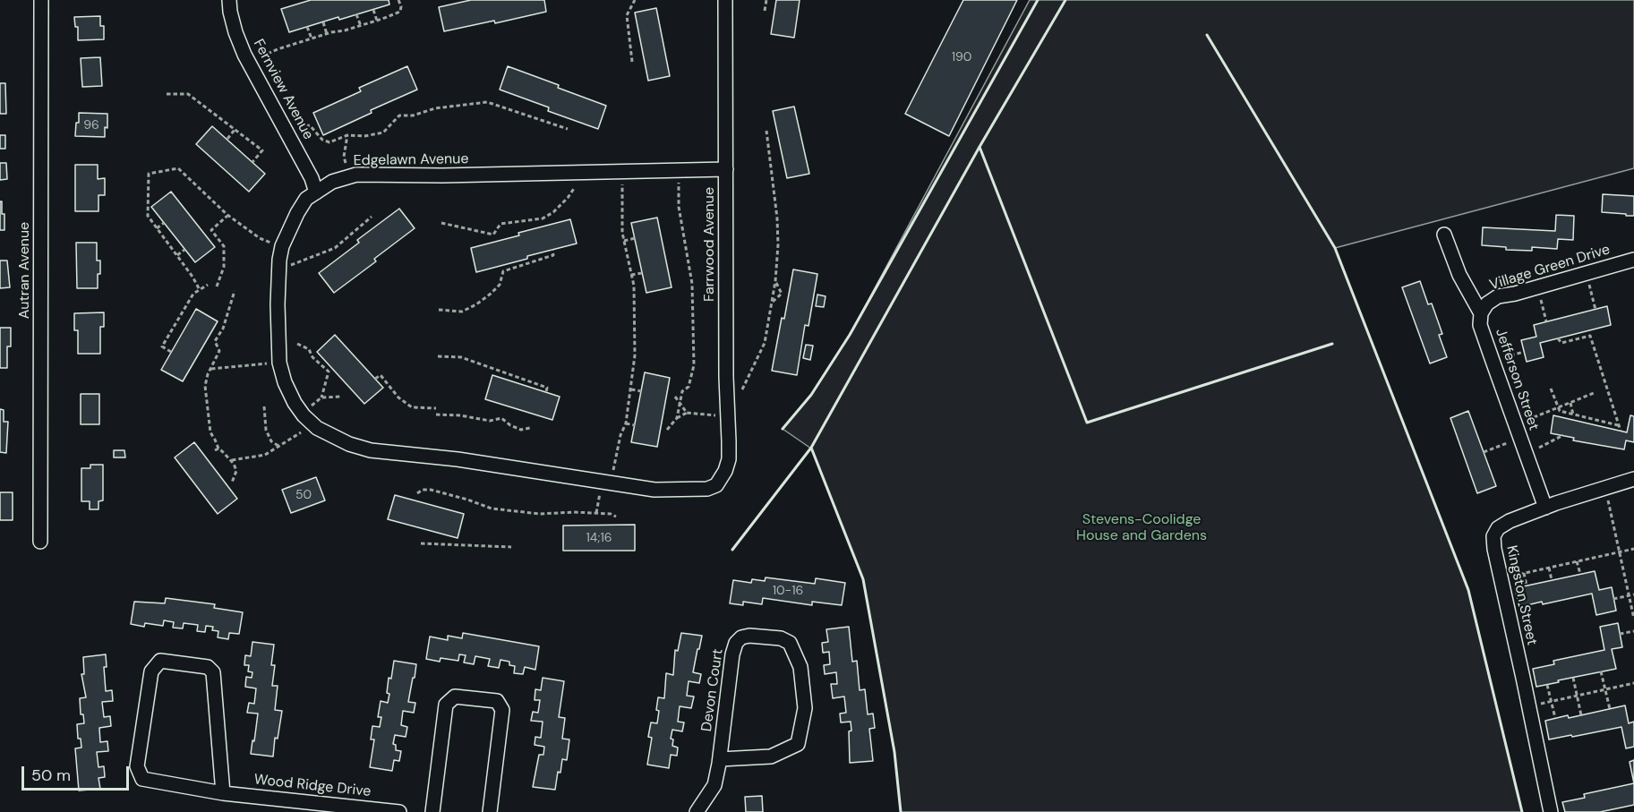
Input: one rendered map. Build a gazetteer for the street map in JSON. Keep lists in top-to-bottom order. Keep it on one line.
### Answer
{"streets":{"street":["Fernview Avenue","Edgelawn Avenue","Farrwood Avenue","Village Green Drive","Autran Avenue","Jefferson Street","Kingston Street","Devon Court","Wood Ridge Drive"]},"crossings":[["Fernview Avenue","Edgelawn Avenue"],["Edgelawn Avenue","Farrwood Avenue"],["Village Green Drive","Jefferson Street"],["Jefferson Street","Kingston Street"]],"parks":["Stevens-Coolidge House and Gardens"],"house_numbers":["190","96","50","14;16","10-16"],"scale_bar":"50 m"}
